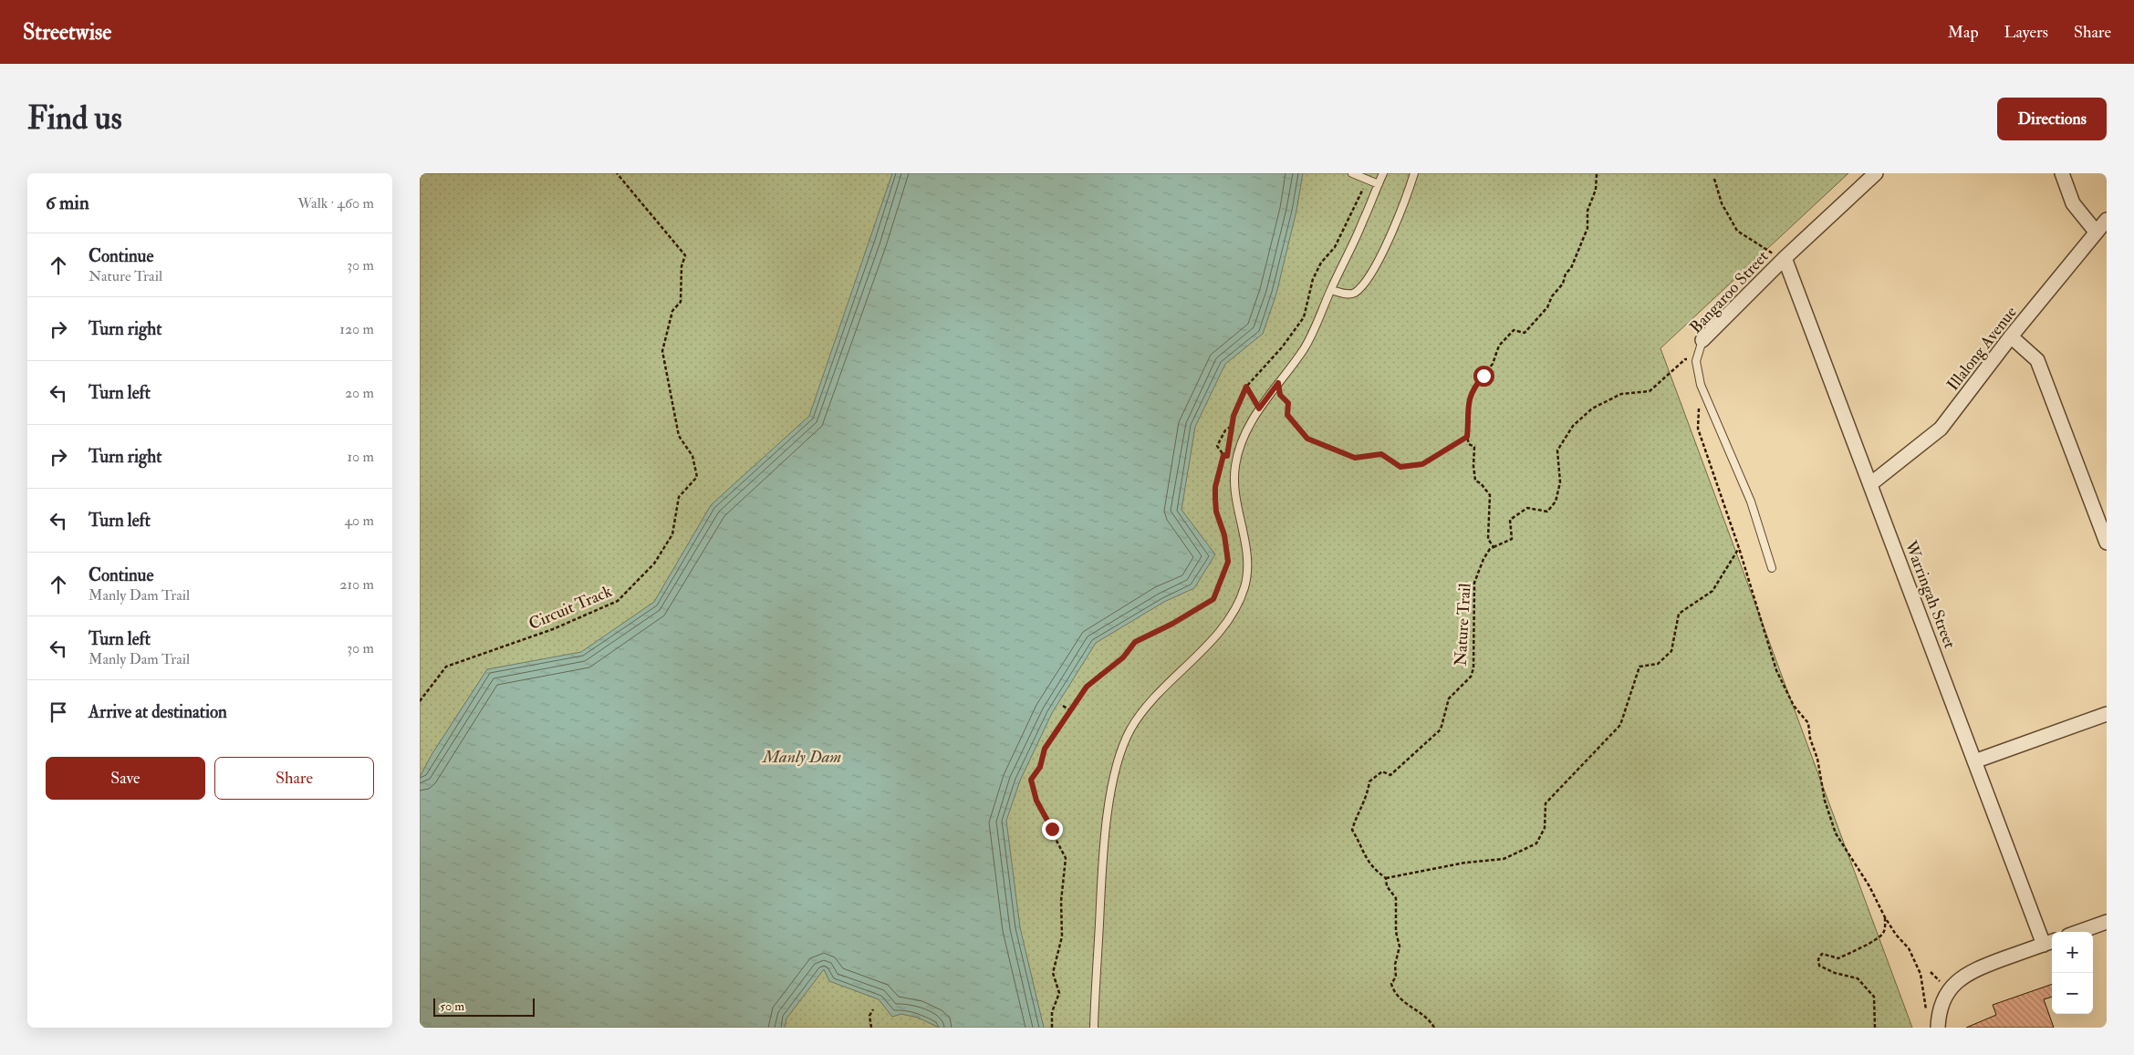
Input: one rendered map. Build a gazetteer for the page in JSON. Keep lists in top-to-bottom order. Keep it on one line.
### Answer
{"streets":{"street":["Bangaroo Street","Illalong Avenue","Warringah Street"],"path":["Circuit Track","Nature Trail"]},"crossings":[["Bangaroo Street","Warringah Street"],["Illalong Avenue","Warringah Street"]],"water":["Manly Dam"],"scale_bar":"50 m","page":{"header":"Streetwise","nav":["Map","Layers","Share"],"buttons":["Directions",["Save","Share"]],"title":"Find us","heading":["6 min","Walk · 460 m"],"list":[["Continue","Nature Trail","30 m"],["Turn right","120 m"],["Turn left","20 m"],["Turn right","10 m"],["Turn left","40 m"],["Continue","Manly Dam Trail","210 m"],["Turn left","Manly Dam Trail","30 m"],"Arrive at destination"],"map_buttons":["+","−"],"scale":"50 m"}}
